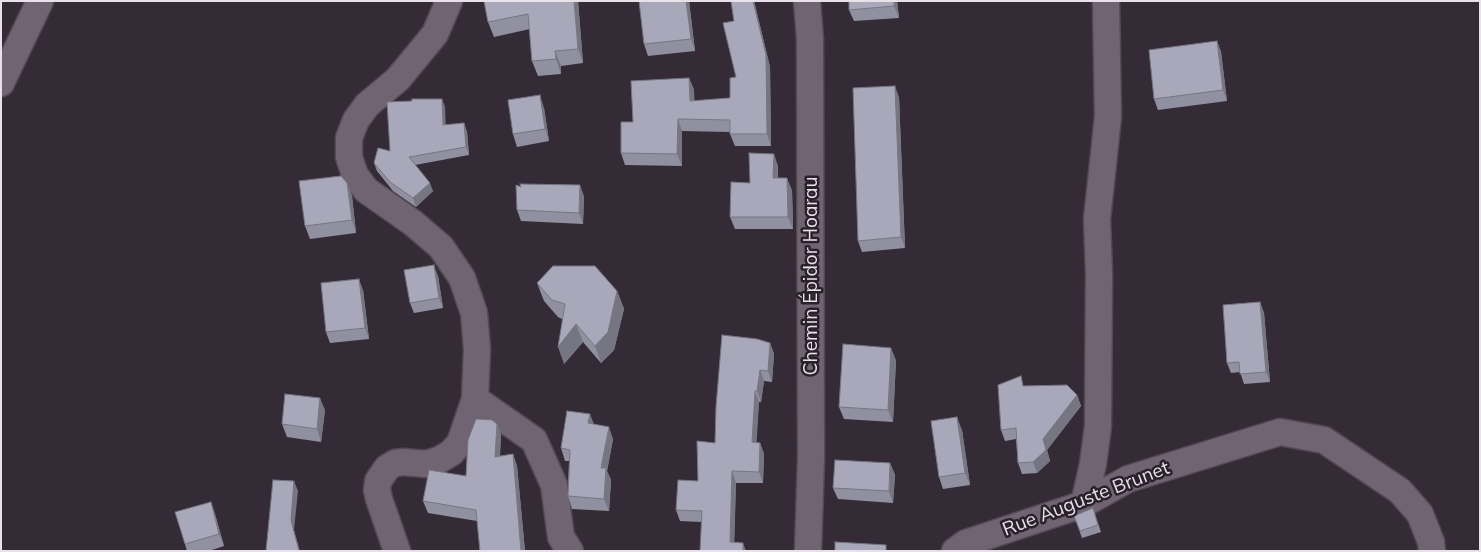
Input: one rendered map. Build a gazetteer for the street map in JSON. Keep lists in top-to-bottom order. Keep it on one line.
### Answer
{"streets":{"street":["Chemin Épidor Hoarau","Rue Auguste Brunet"]}}
